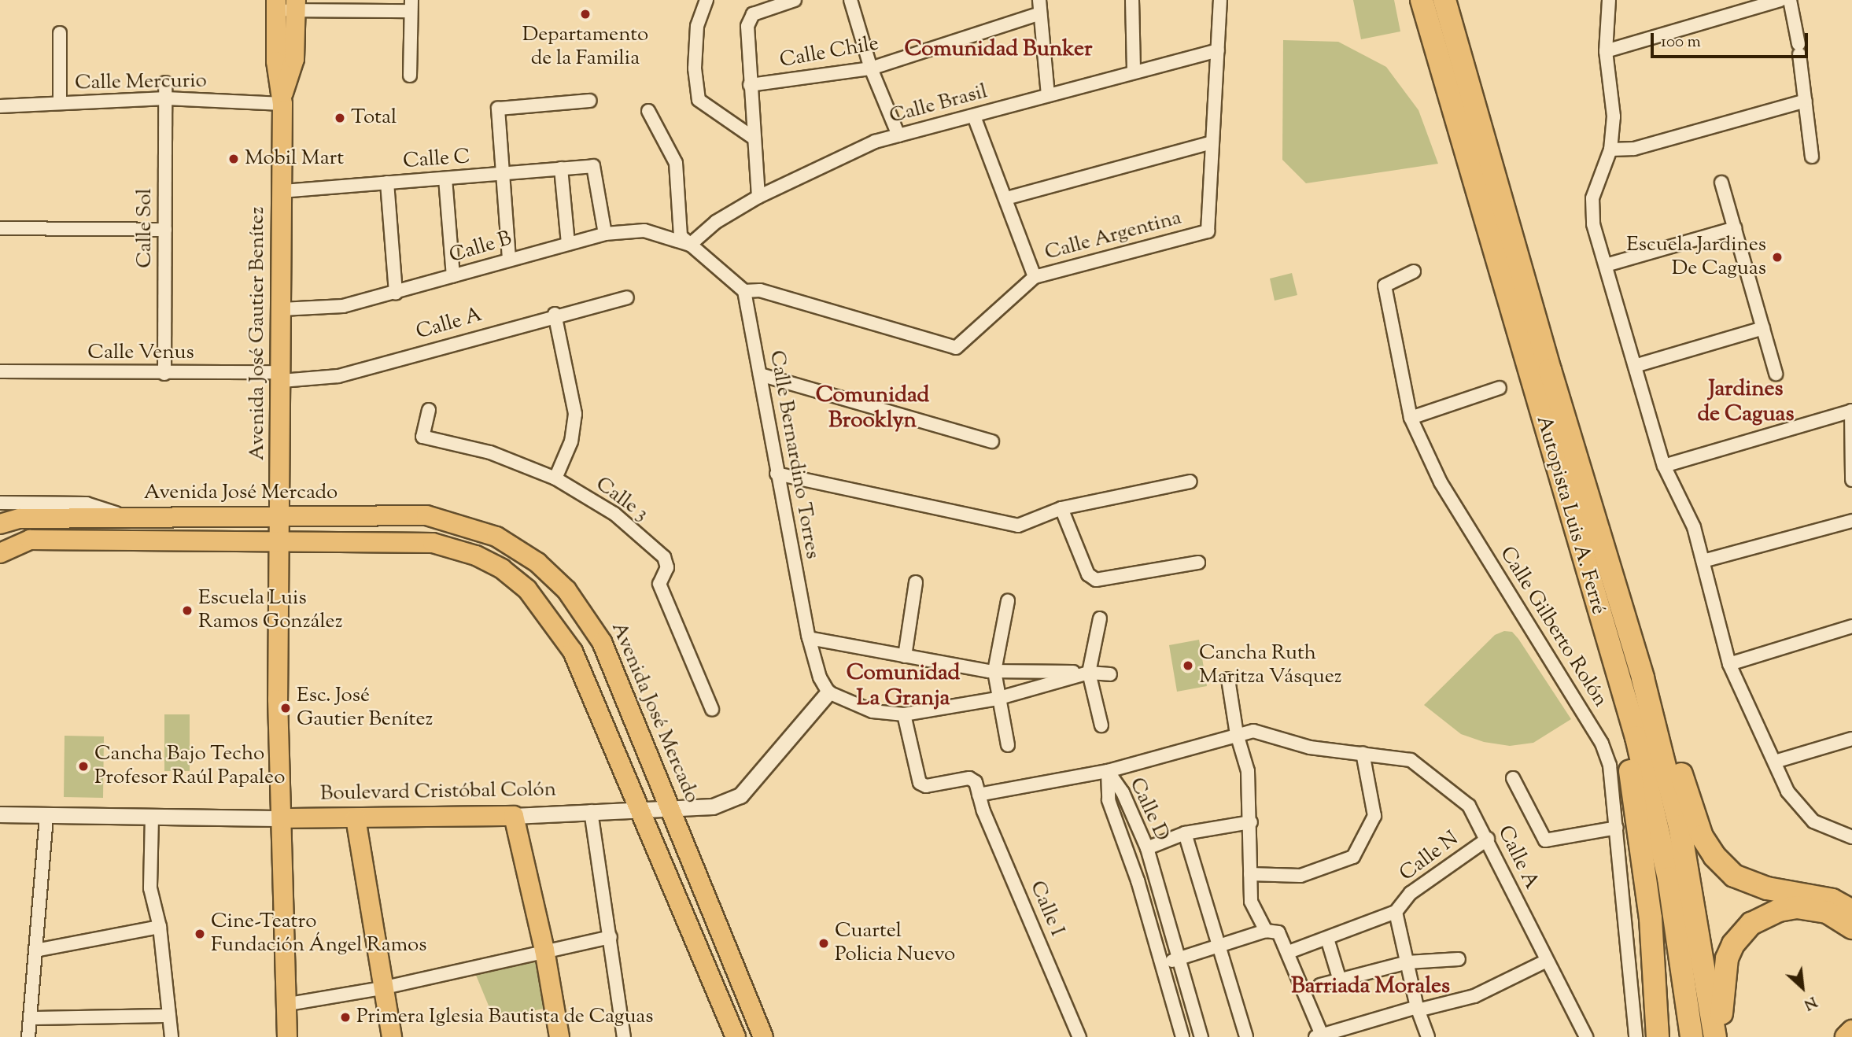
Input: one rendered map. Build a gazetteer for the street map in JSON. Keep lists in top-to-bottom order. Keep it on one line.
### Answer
{"streets":{"highway":["Autopista Luis A. Ferré"],"main road":["Avenida José Gautier Benítez","Avenida José Mercado","Boulevard Cristóbal Colón"],"street":["Calle Chile","Calle Mercurio","Calle Brasil","Calle C","Calle Sol","Calle Argentina","Calle B","Calle A","Calle Venus","Calle Bernardino Torres","Calle 3","Calle Gilberto Rolón","Calle D","Calle N","Calle I"]},"crossings":[["Calle Mercurio","Calle Sol"],["Calle Mercurio","Avenida José Gautier Benítez"],["Calle Brasil","Calle B"],["Calle C","Calle B"],["Calle C","Avenida José Gautier Benítez"],["Calle Sol","Calle Venus"],["Calle Argentina","Calle Bernardino Torres"],["Calle B","Avenida José Gautier Benítez"],["Calle A","Avenida José Gautier Benítez"],["Calle A","Calle Venus"],["Calle A","Calle D"],["Calle A","Calle N"],["Calle A","Calle I"],["Avenida José Gautier Benítez","Calle Venus"],["Avenida José Gautier Benítez","Avenida José Mercado"],["Avenida José Gautier Benítez","Boulevard Cristóbal Colón"],["Calle Bernardino Torres","Boulevard Cristóbal Colón"],["Avenida José Mercado","Boulevard Cristóbal Colón"]],"districts":["Comunidad Bunker","Jardines de Caguas","Comunidad Brooklyn","Comunidad La Granja","Barriada Morales"],"places":["Departamento de la Familia","Total","Mobil Mart","Escuela Jardines De Caguas","Escuela Luis Ramos González","Cancha Ruth Maritza Vásquez","Esc. José Gautier Benítez","Cancha Bajo Techo Profesor Raúl Papaleo","Cine-Teatro Fundación Ángel Ramos","Cuartel Policia Nuevo","Primera Iglesia Bautista de Caguas"],"scale_bar":"100 m","north":"bottom right"}
